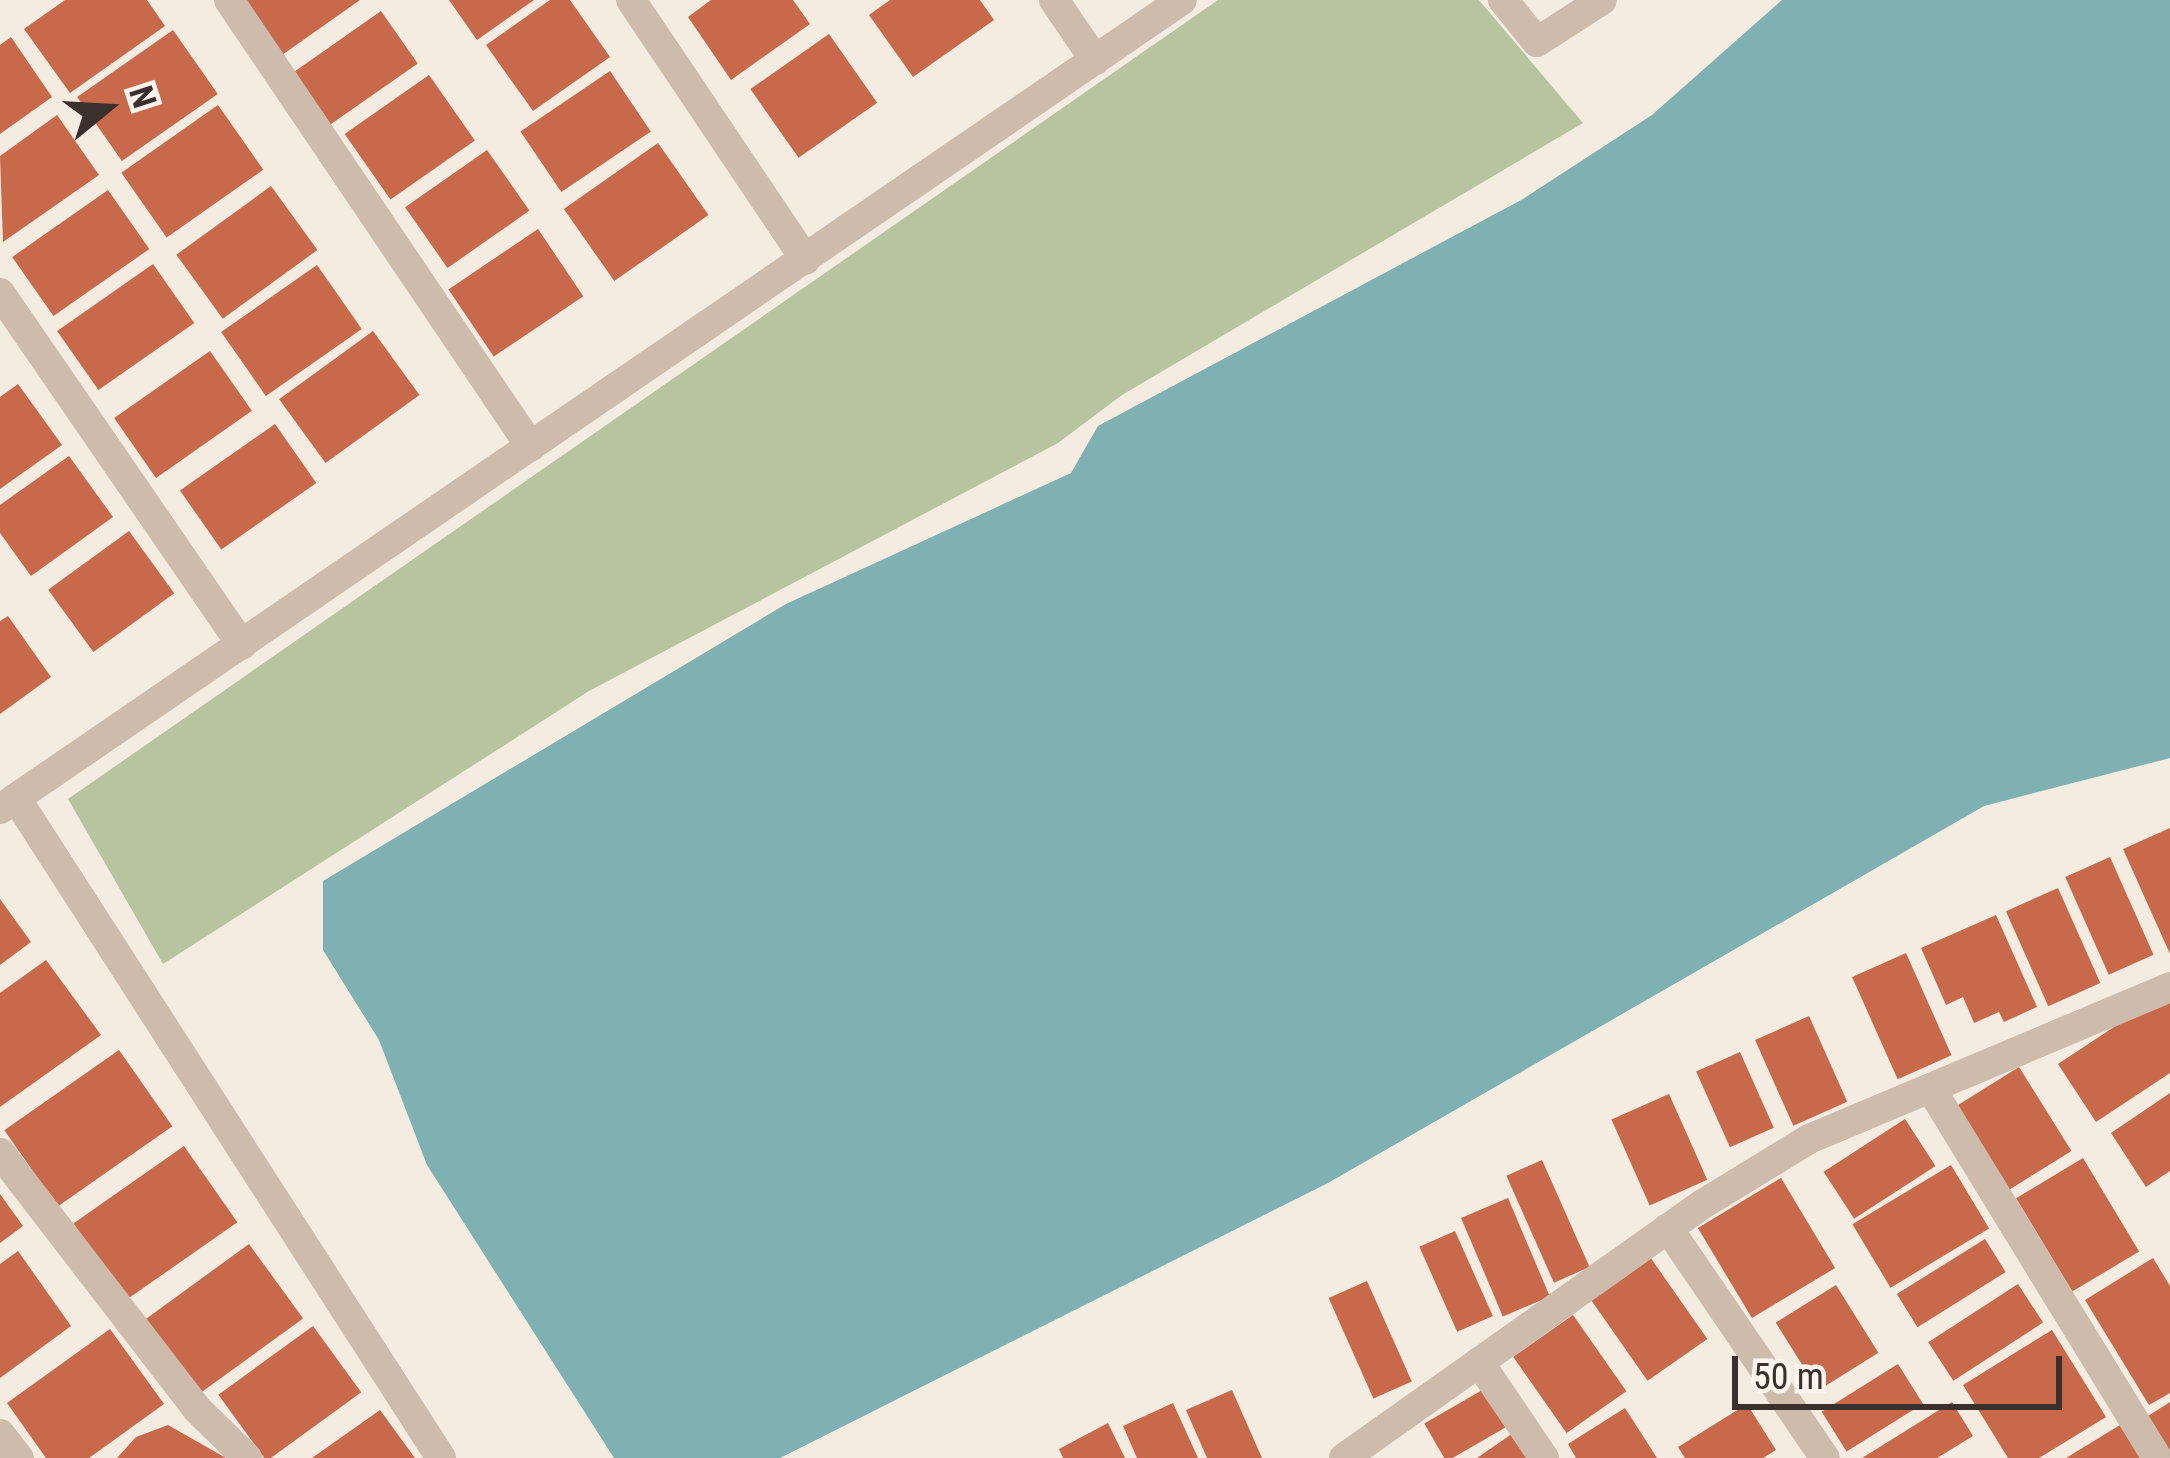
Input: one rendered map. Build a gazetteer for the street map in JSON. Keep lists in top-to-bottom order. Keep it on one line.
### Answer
{"scale_bar":"50 m","north":"right"}
